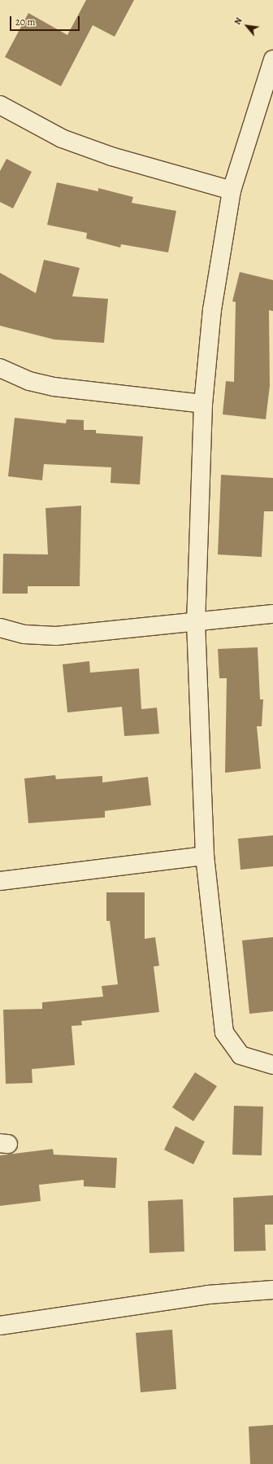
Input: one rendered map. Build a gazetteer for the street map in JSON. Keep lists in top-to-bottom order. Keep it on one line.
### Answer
{"scale_bar":"20 m","north":"top left"}
